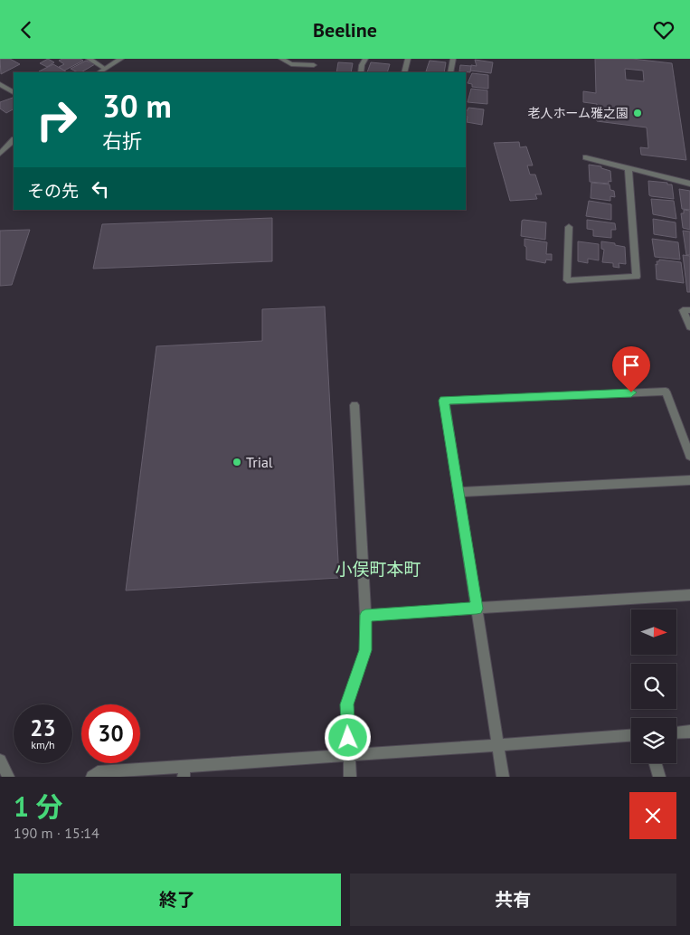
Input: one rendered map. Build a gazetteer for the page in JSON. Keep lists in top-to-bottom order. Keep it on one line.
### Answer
{"districts":["小俣町本町"],"places":["老人ホーム雅之園","Trial"],"north":"right","page":{"header":"Beeline","turn":["30 m","右折"],"then":"その先","speed":"23 km/h","limit":"30","heading":["1 分","190 m · 15:14"],"buttons":["終了","共有"]}}
